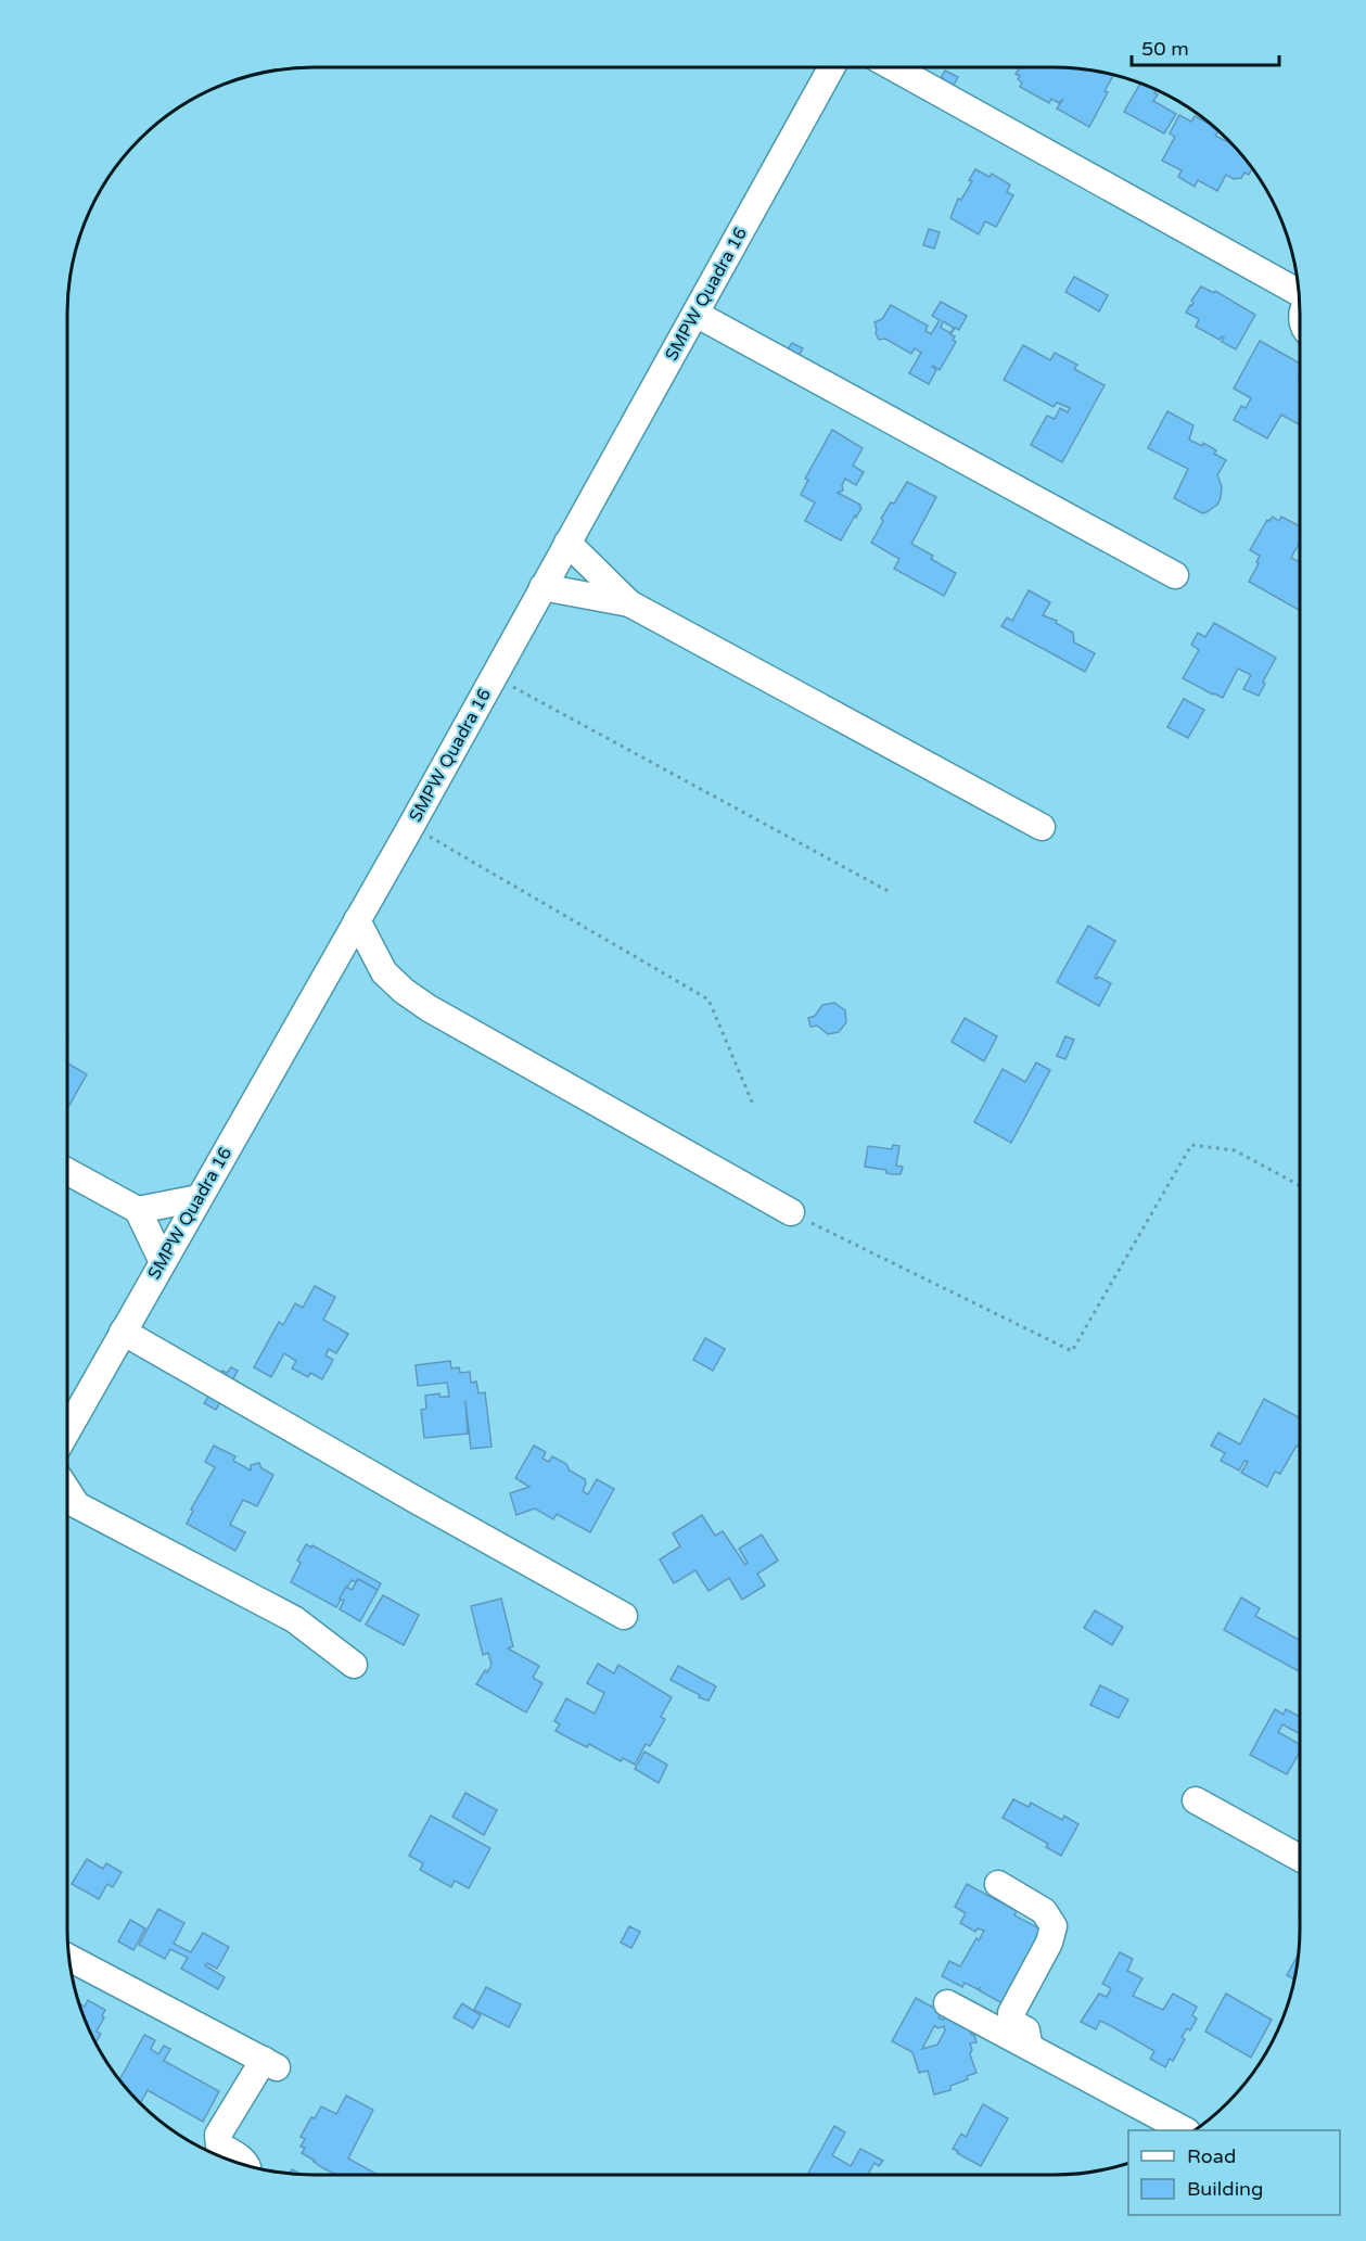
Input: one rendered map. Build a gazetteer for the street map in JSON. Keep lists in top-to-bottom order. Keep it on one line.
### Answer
{"streets":{"street":["SMPW Quadra 16"]},"legend":["Road","Building"],"scale_bar":"50 m"}
